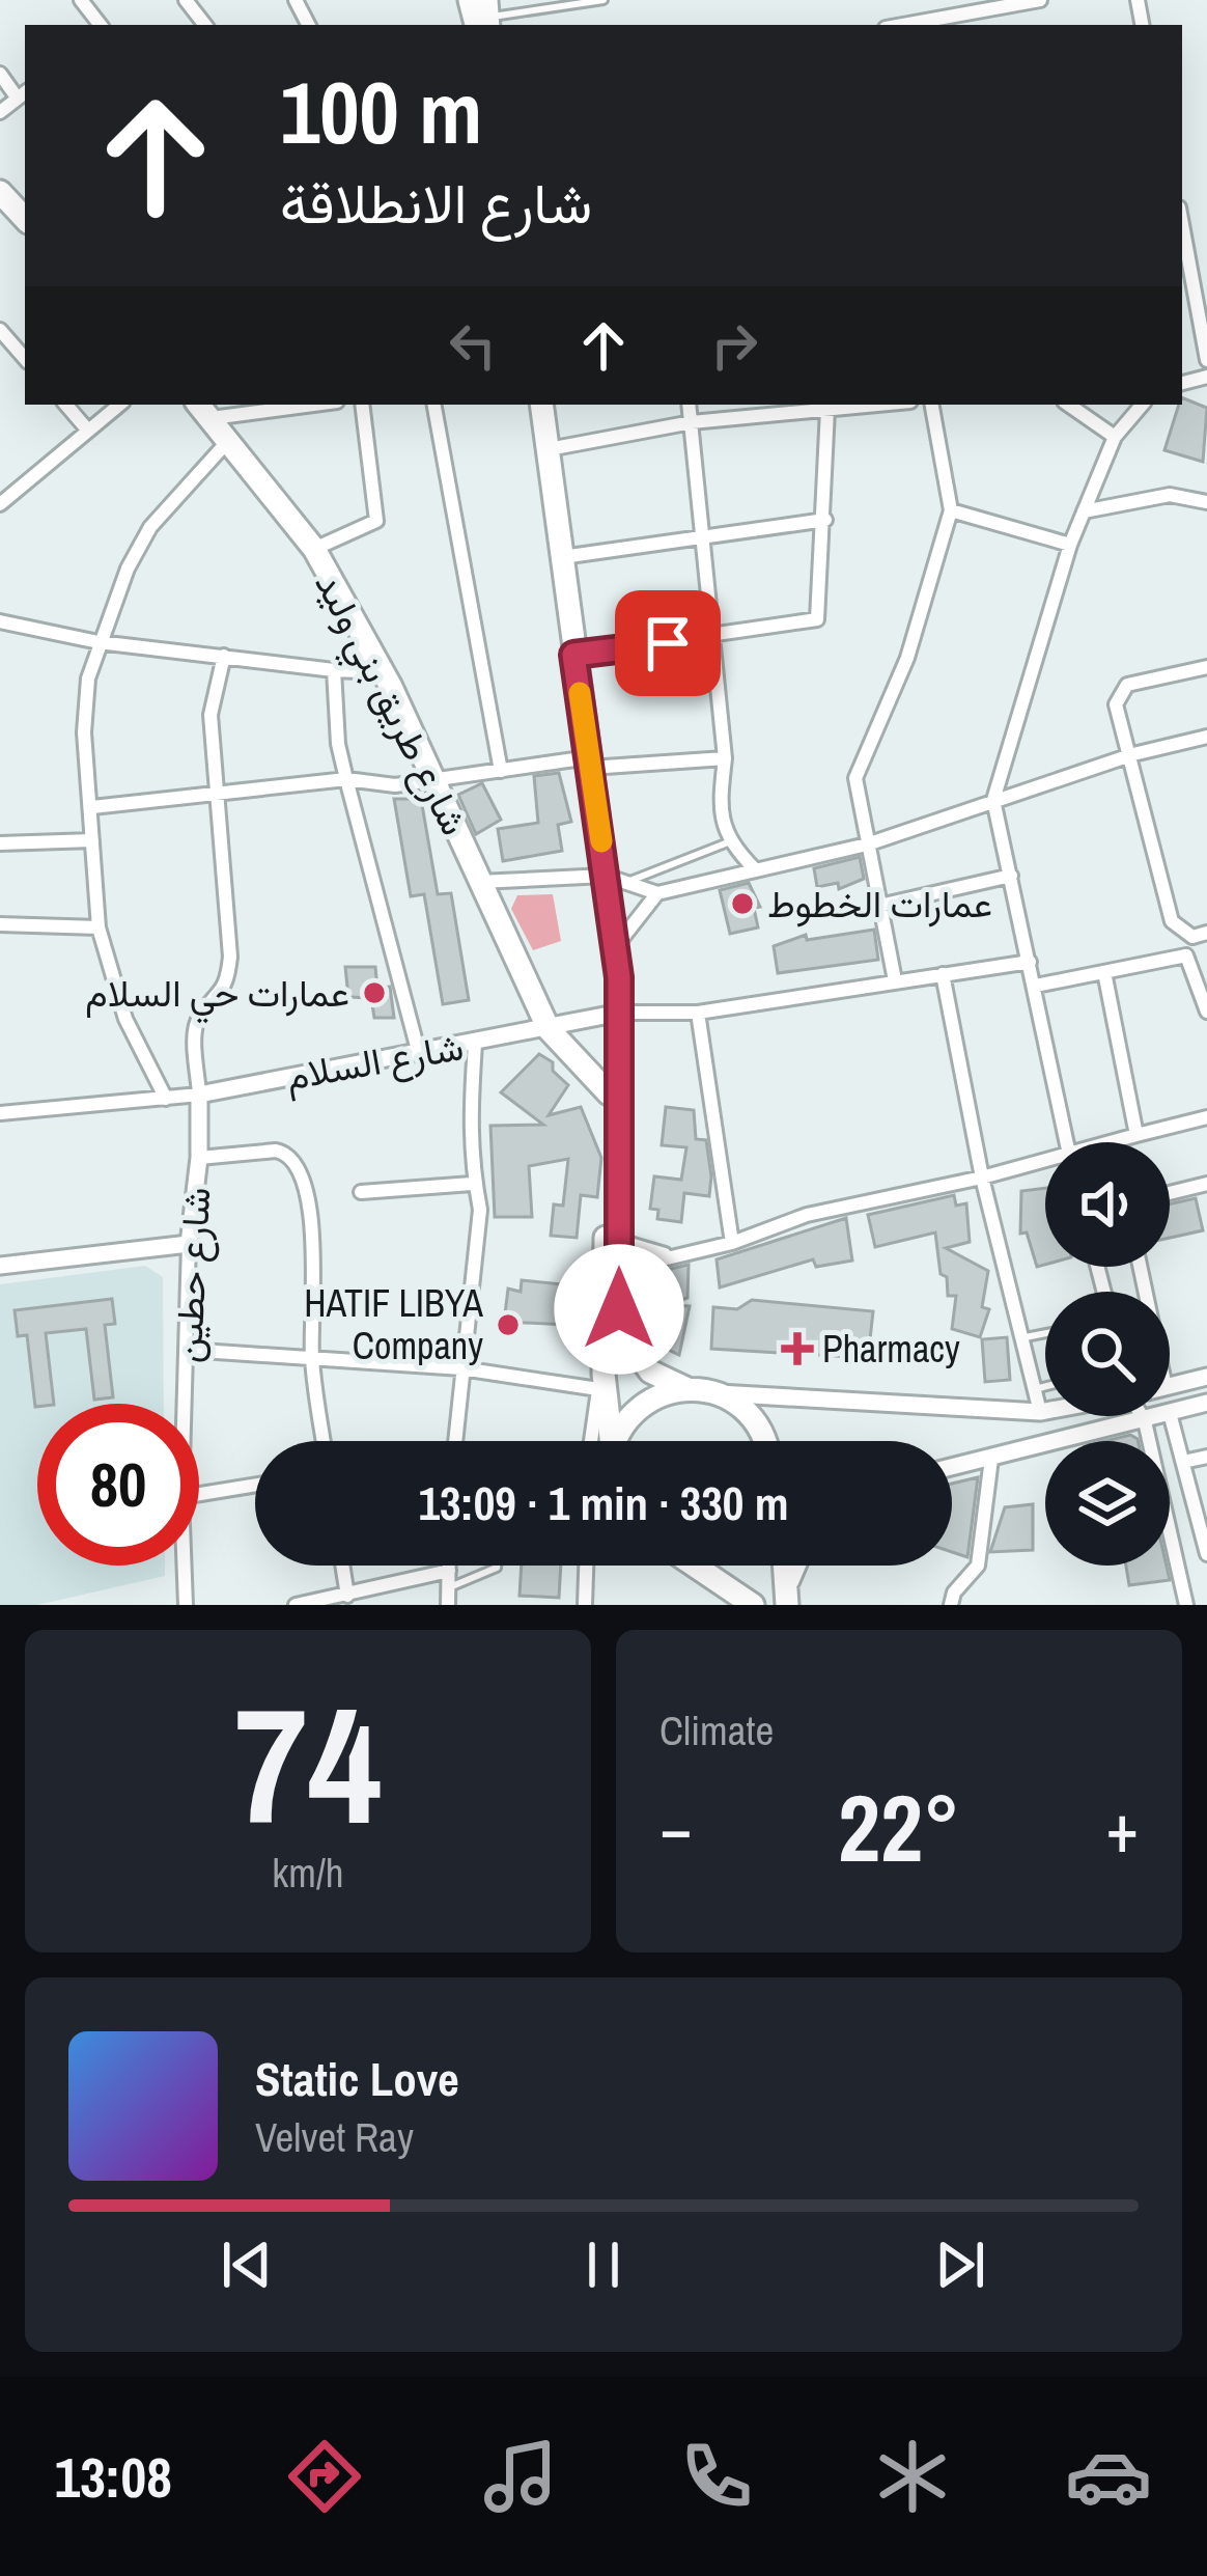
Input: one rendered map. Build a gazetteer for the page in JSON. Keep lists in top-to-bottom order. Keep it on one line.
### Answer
{"streets":{"main road":["شارع طريق بني وليد"],"street":["شارع السلام","شارع حطين"]},"crossings":[["شارع طريق بني وليد","شارع السلام"],["شارع السلام","شارع حطين"]],"places":{"other":["عمارات الخطوط","عمارات حي السلام","HATIF LIBYA Company"],"health":["Pharmacy"]},"page":{"turn":["100 m","شارع الانطلاقة"],"limit":"80","trip":"13:09 · 1 min · 330 m","tile":[["74","km/h"],"Climate"],"heat":["−","22°","+"],"song":["Static Love","Velvet Ray"],"tabs":"13:08"}}
